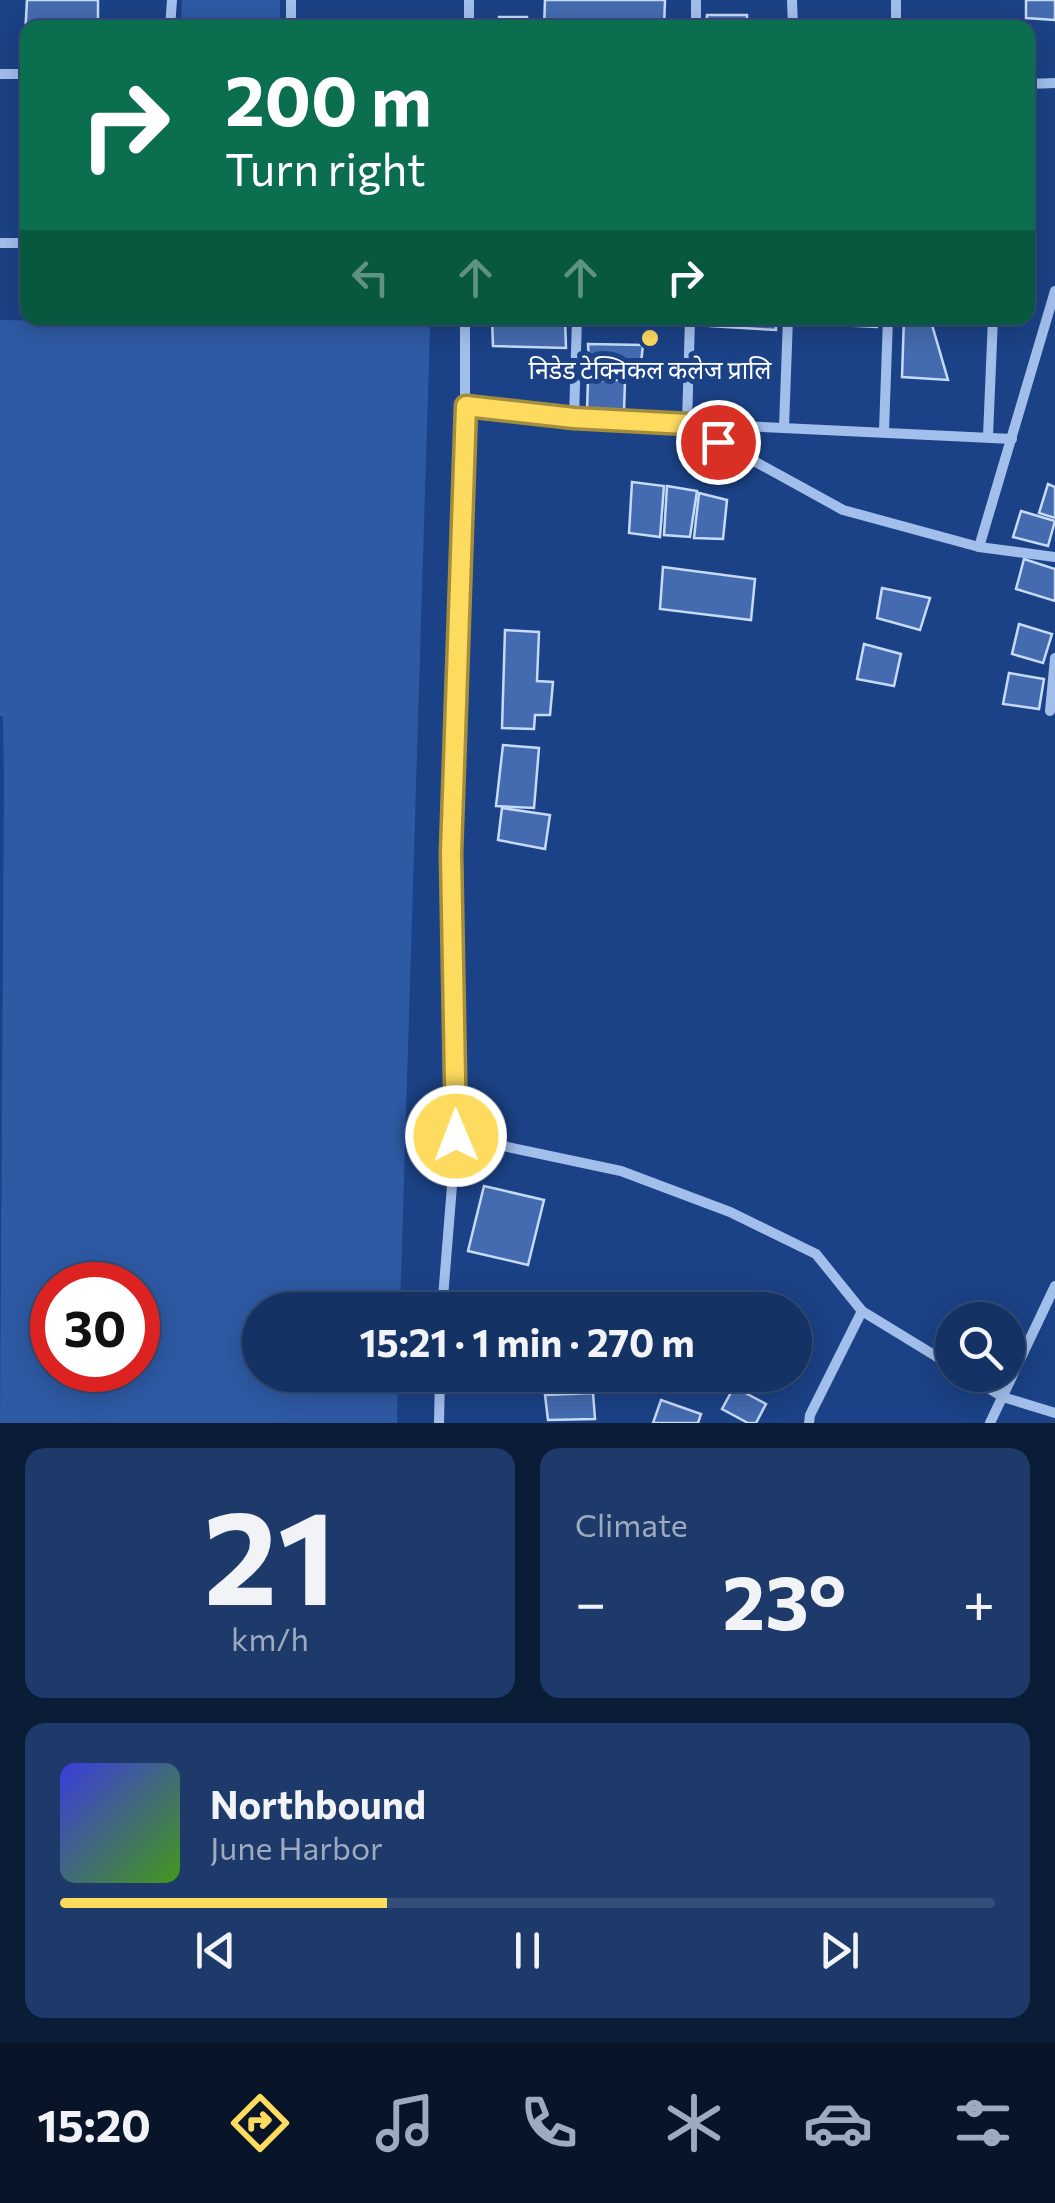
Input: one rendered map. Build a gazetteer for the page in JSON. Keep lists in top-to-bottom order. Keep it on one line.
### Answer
{"places":["निडेड टेक्निकल कलेज प्रालि"],"page":{"turn":["200 m","Turn right"],"limit":"30","trip":"15:21 · 1 min · 270 m","tile":[["21","km/h"],"Climate"],"heat":["−","23°","+"],"song":["Northbound","June Harbor"],"tabs":"15:20"}}
